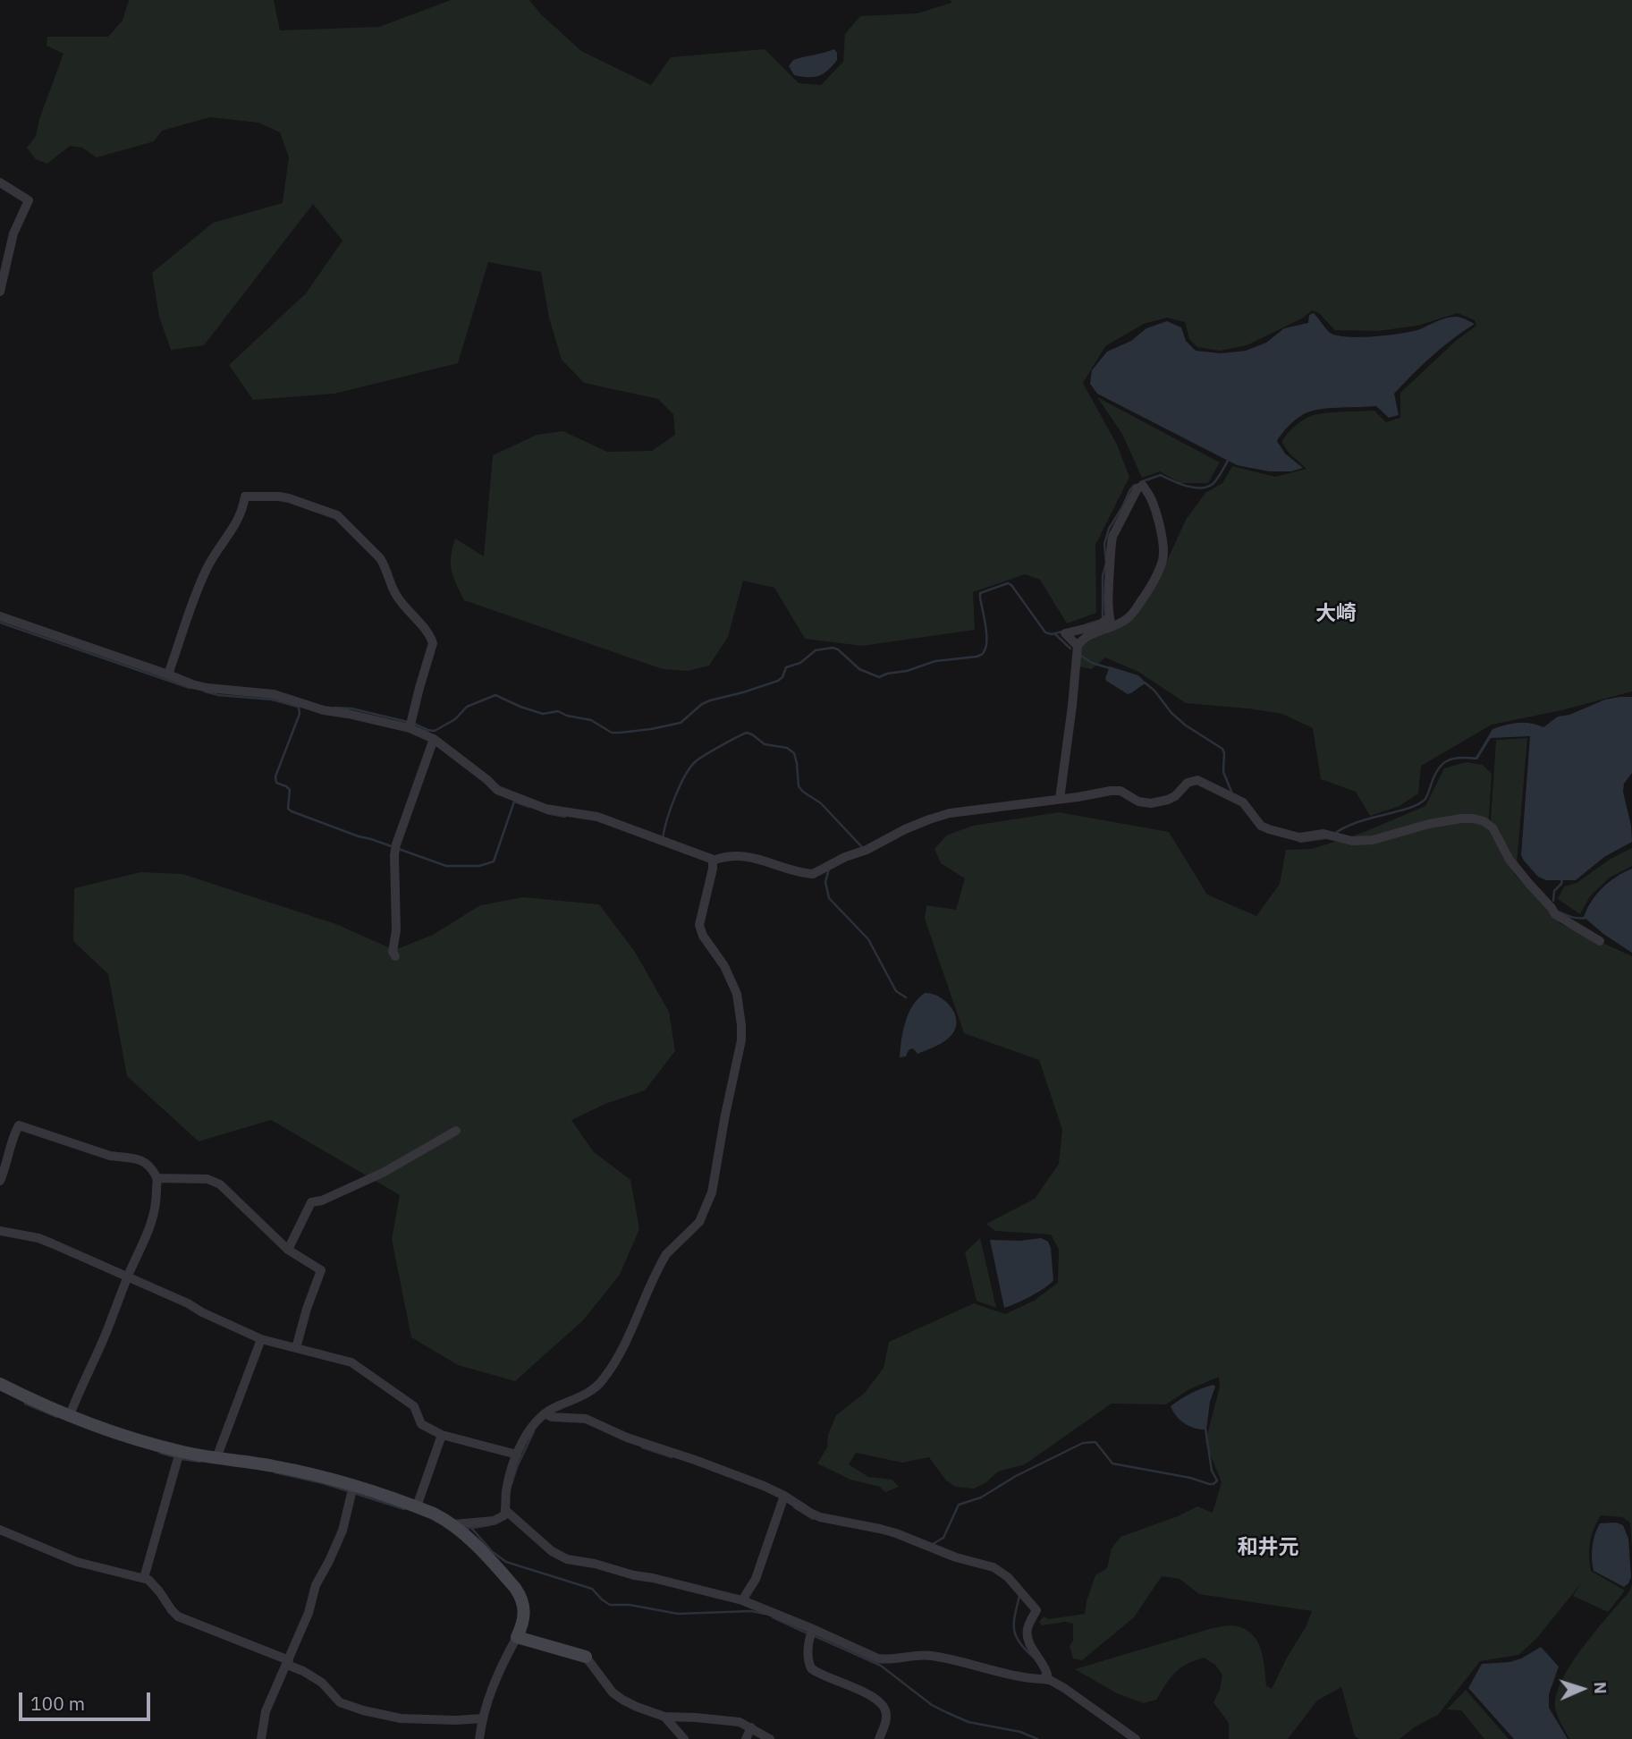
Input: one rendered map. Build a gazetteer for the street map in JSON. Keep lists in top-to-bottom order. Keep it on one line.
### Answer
{"districts":["大崎","和井元"],"scale_bar":"100 m","north":"right"}
